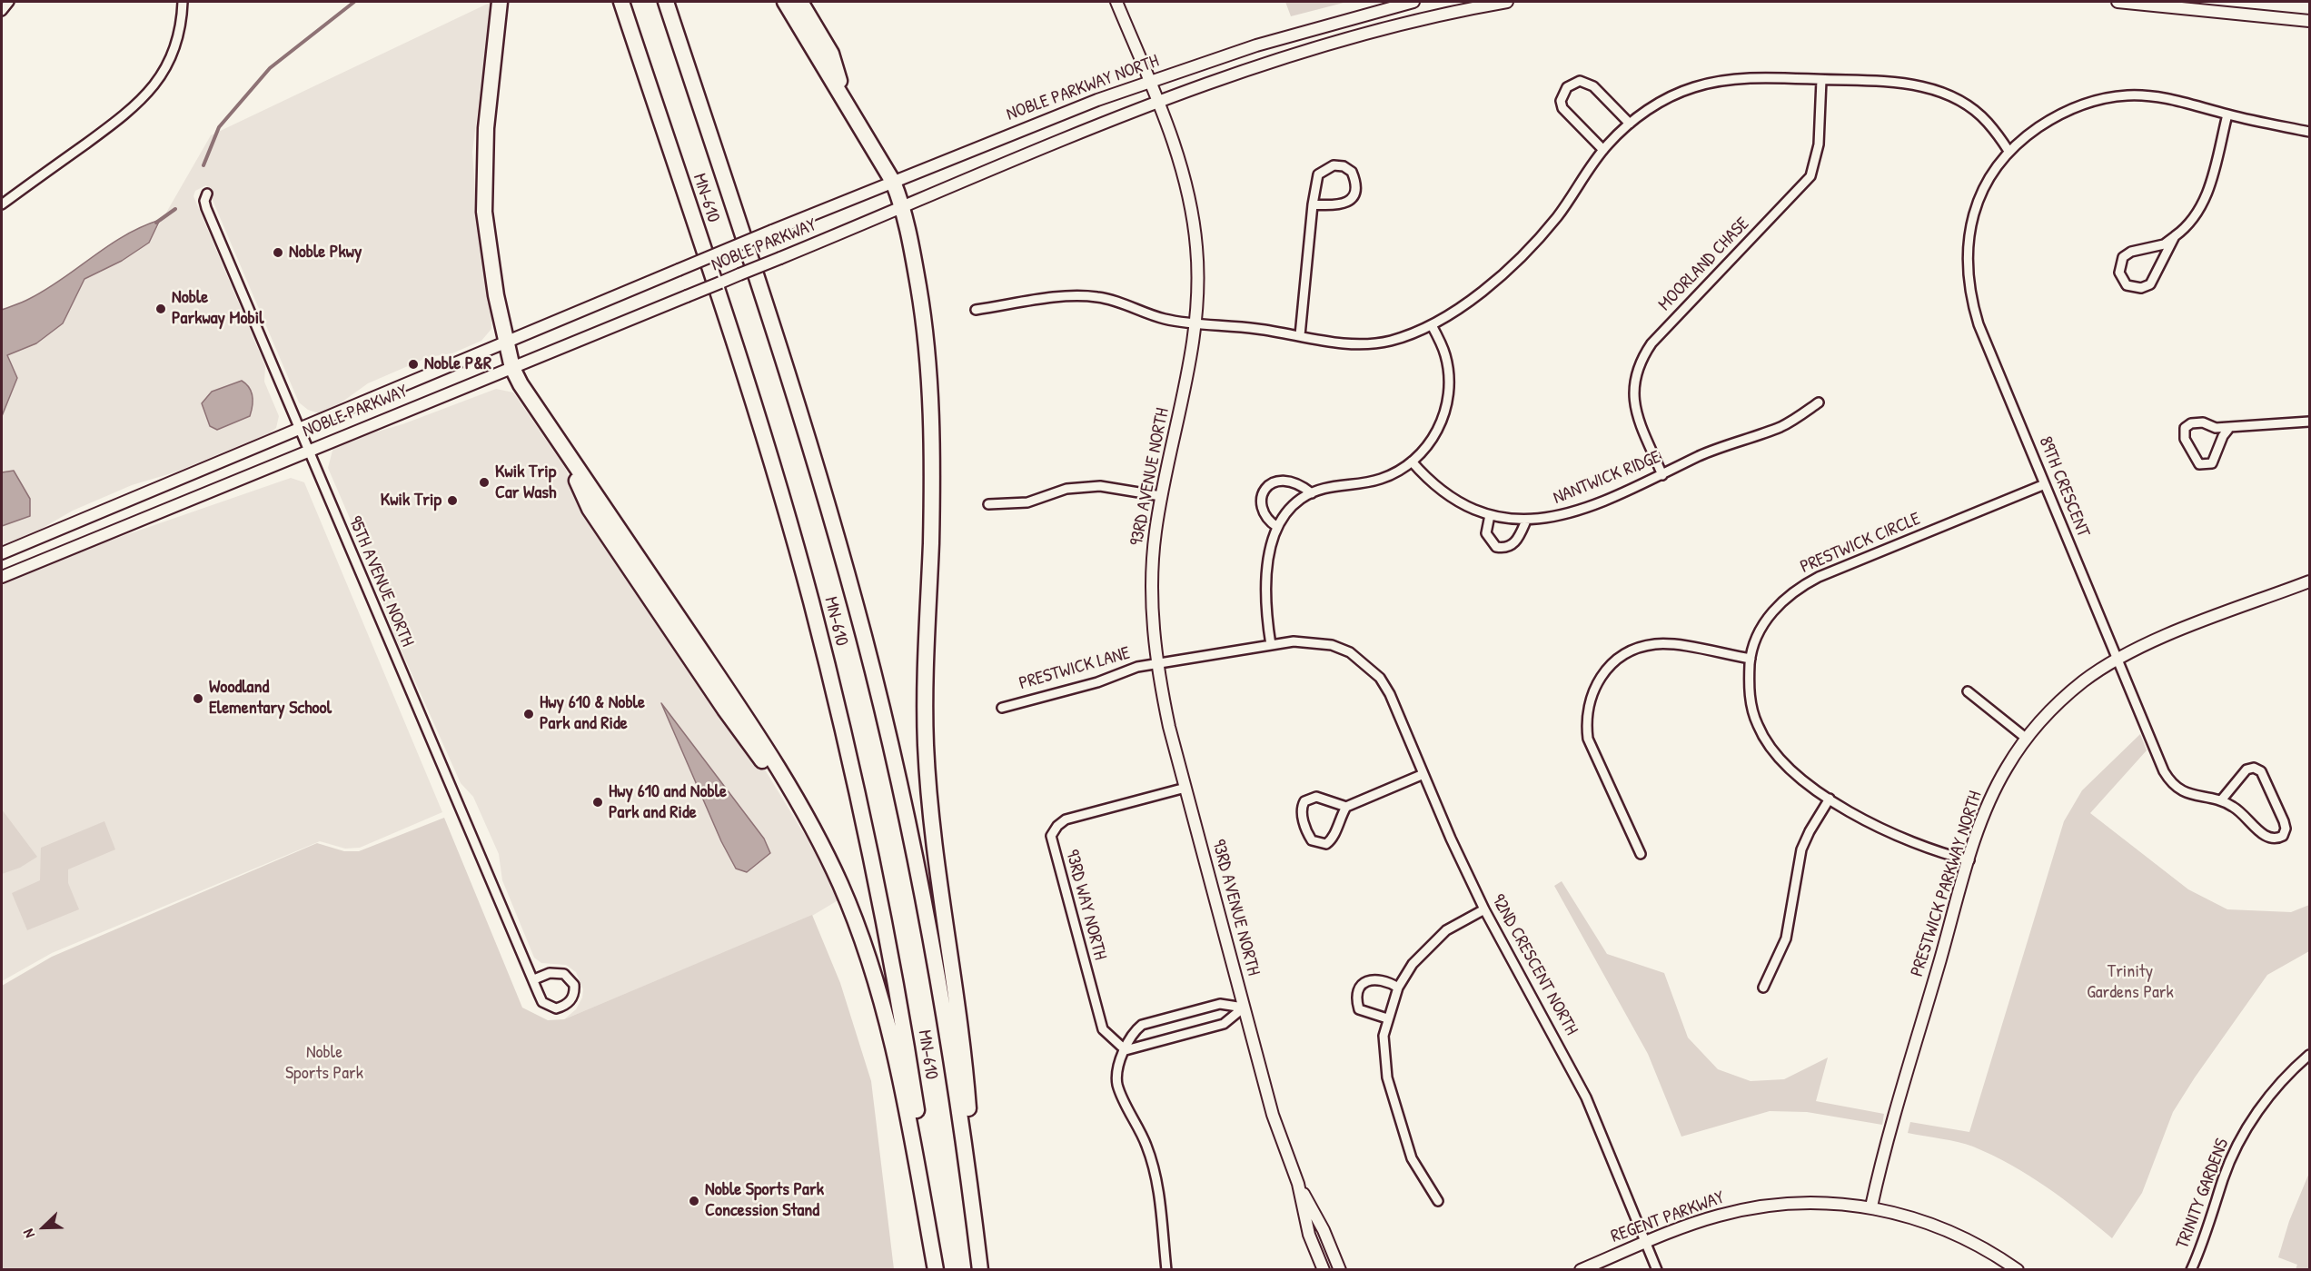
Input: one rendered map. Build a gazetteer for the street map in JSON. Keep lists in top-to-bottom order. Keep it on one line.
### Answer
{"streets":{"highway":["MN-610"],"main road":["NOBLE PARKWAY NORTH","NOBLE PARKWAY","93RD AVENUE NORTH","PRESTWICK PARKWAY NORTH","REGENT PARKWAY"],"street":["MOORLAND CHASE","NANTWICK RIDGE","89TH CRESCENT","PRESTWICK CIRCLE","95TH AVENUE NORTH","PRESTWICK LANE","93RD WAY NORTH","92ND CRESCENT NORTH","TRINITY GARDENS"]},"crossings":[["NOBLE PARKWAY NORTH","NOBLE PARKWAY"],["NOBLE PARKWAY NORTH","93RD AVENUE NORTH"],["NOBLE PARKWAY","95TH AVENUE NORTH"],["MOORLAND CHASE","NANTWICK RIDGE"],["93RD AVENUE NORTH","PRESTWICK LANE"],["93RD AVENUE NORTH","93RD WAY NORTH"],["89TH CRESCENT","PRESTWICK CIRCLE"],["89TH CRESCENT","PRESTWICK PARKWAY NORTH"],["PRESTWICK CIRCLE","PRESTWICK PARKWAY NORTH"],["PRESTWICK LANE","92ND CRESCENT NORTH"],["PRESTWICK PARKWAY NORTH","REGENT PARKWAY"],["92ND CRESCENT NORTH","REGENT PARKWAY"]],"parks":["Trinity Gardens Park","Noble Sports Park"],"places":["Noble Pkwy","Noble Parkway Mobil","Noble P&R","Kwik Trip Car Wash","Kwik Trip","Woodland Elementary School","Hwy 610 & Noble Park and Ride","Hwy 610 and Noble Park and Ride","Noble Sports Park Concession Stand"],"north":"bottom left"}
